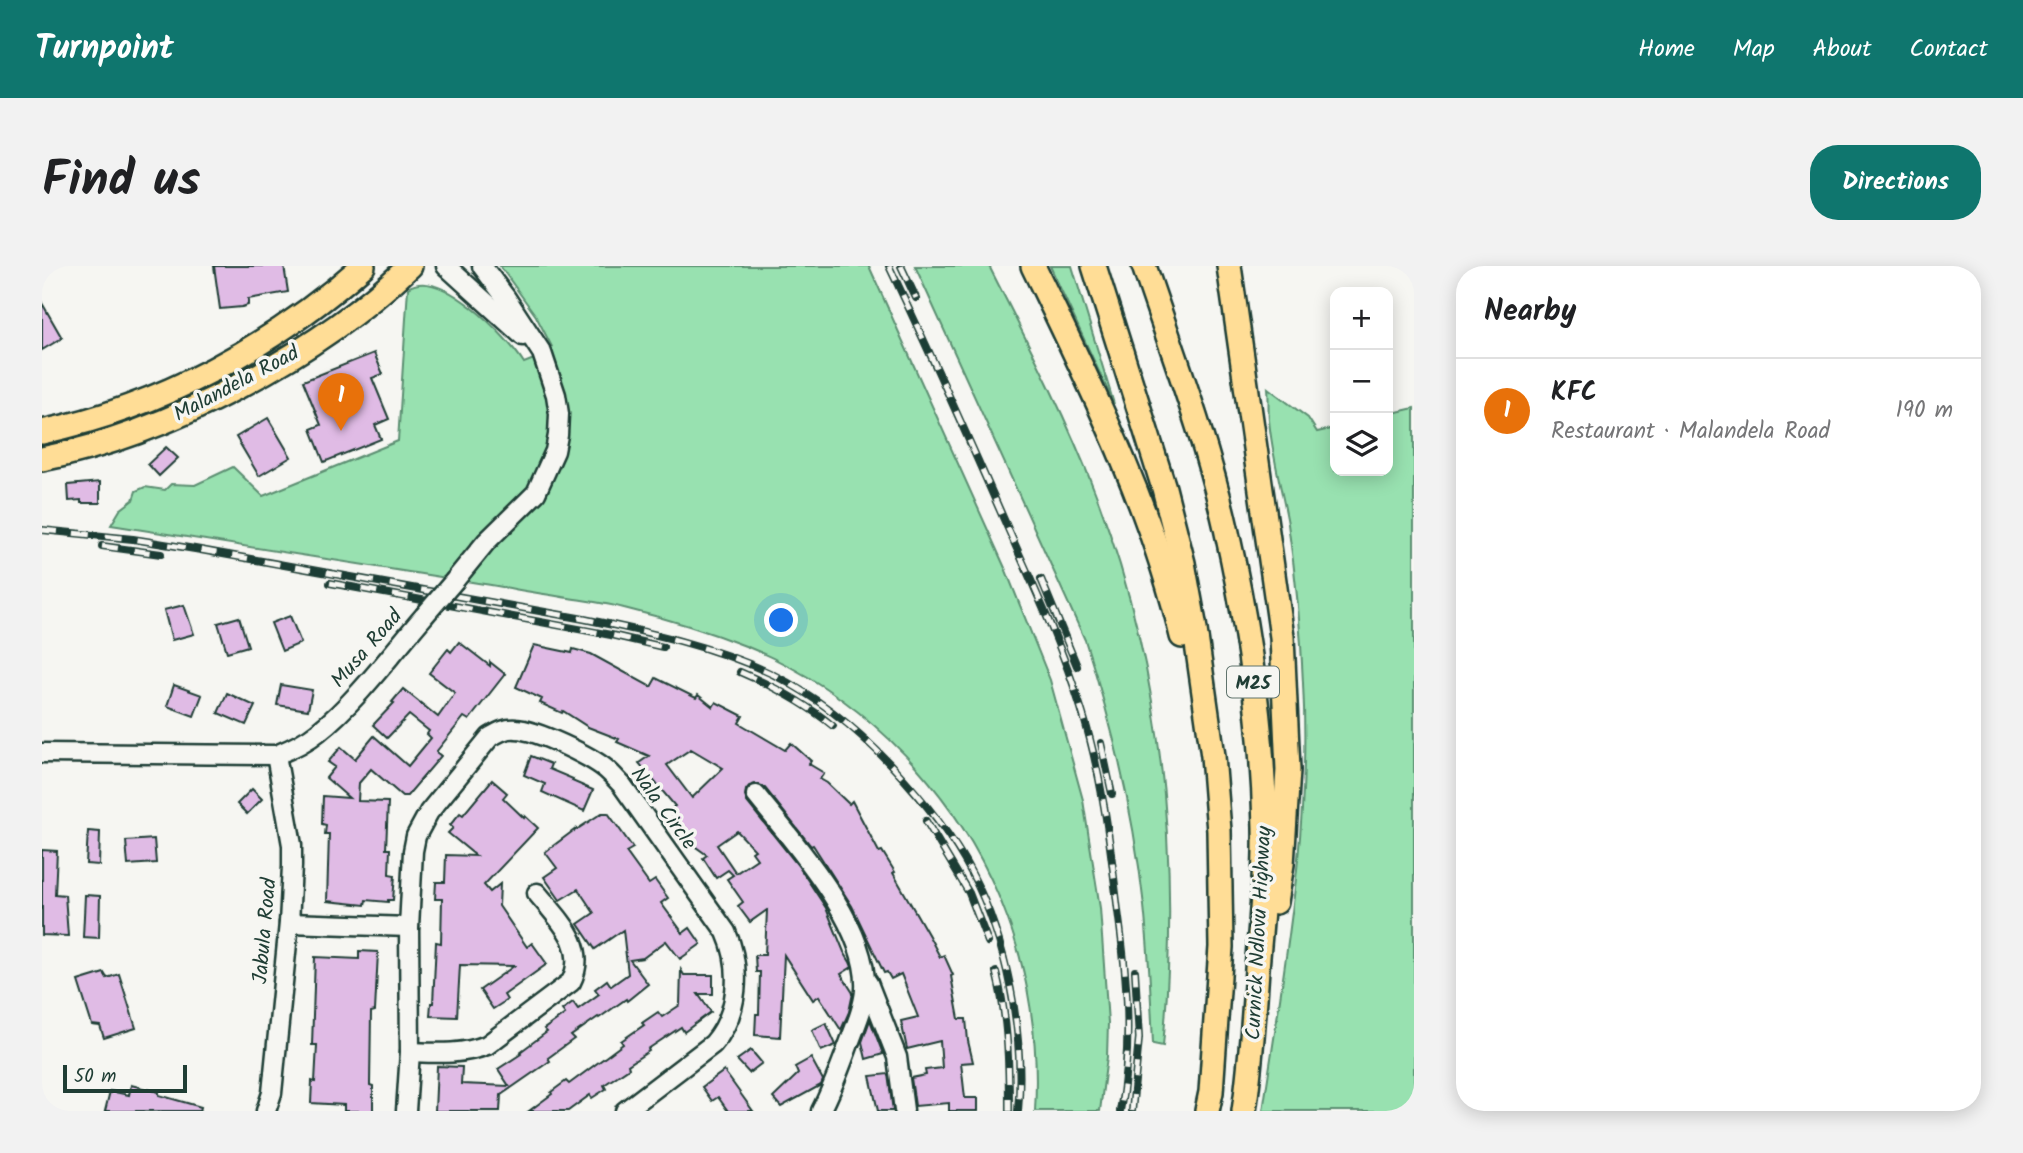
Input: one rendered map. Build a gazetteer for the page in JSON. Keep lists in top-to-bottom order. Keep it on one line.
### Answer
{"streets":{"main road":["Malandela Road","M25","Curnick Ndlovu Highway"],"street":["Musa Road","Nala Circle","Jabula Road"]},"crossings":[["Musa Road","Jabula Road"]],"scale_bar":"50 m","page":{"header":"Turnpoint","nav":["Home","Map","About","Contact"],"title":"Find us","buttons":"Directions","heading":"Nearby","map_buttons":["+","−"],"list":[{"mark":"1","name":"KFC","note":"Restaurant · Malandela Road","value":"190 m"}],"pins":"1","scale":"50 m"}}
